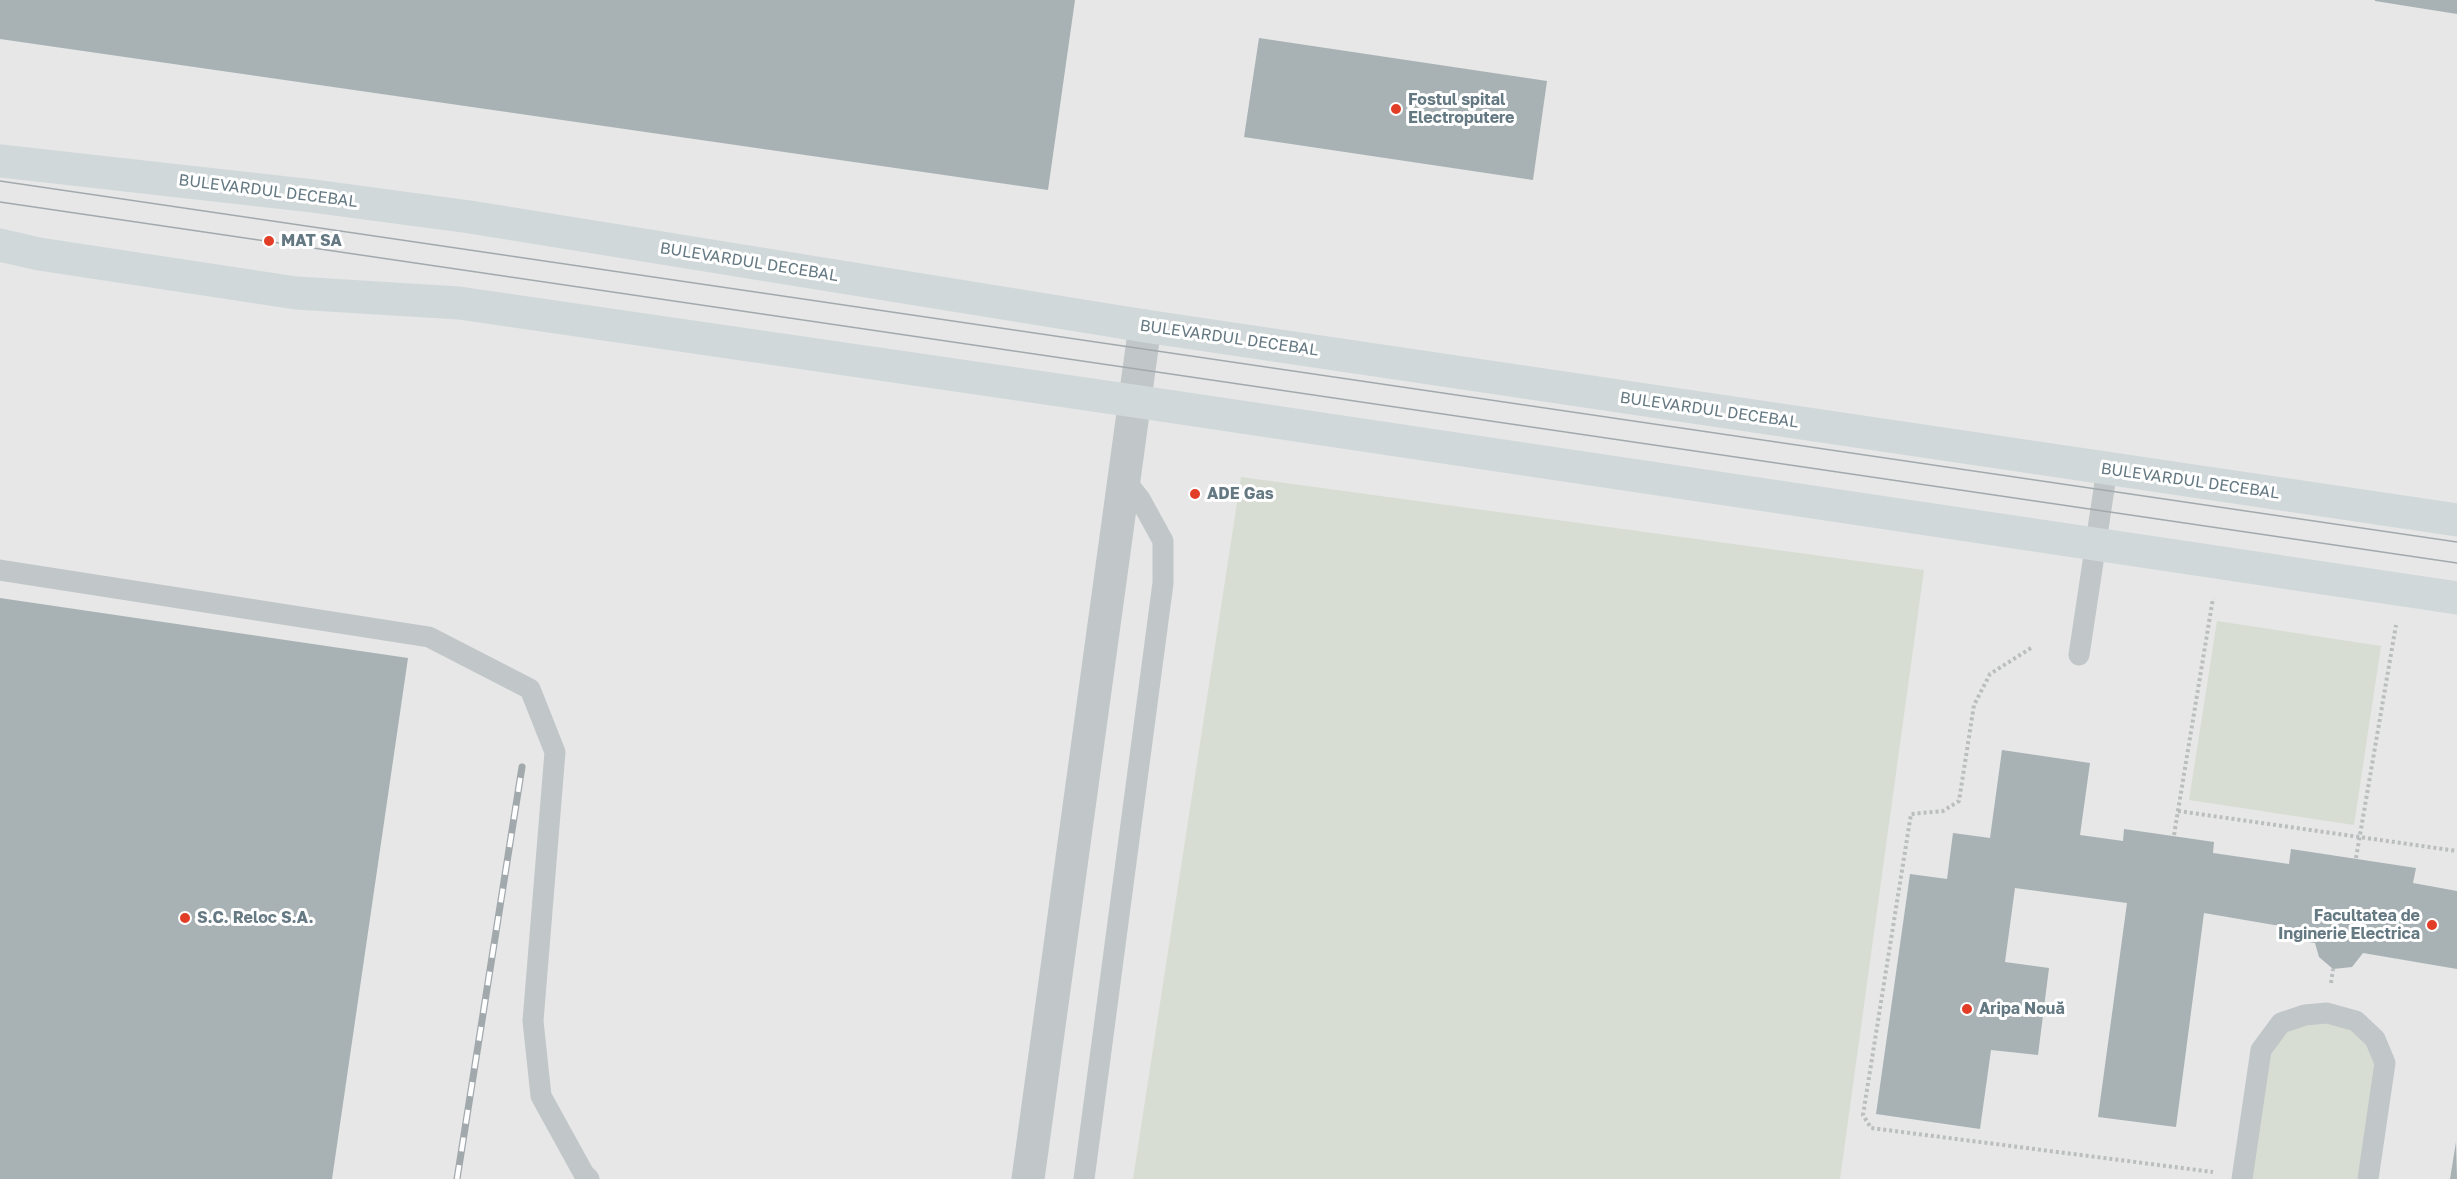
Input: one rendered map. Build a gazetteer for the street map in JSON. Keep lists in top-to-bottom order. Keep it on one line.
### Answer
{"streets":{"main road":["BULEVARDUL DECEBAL"]},"places":["Fostul spital Electroputere","MAT SA","ADE Gas","S.C. Reloc S.A.","Facultatea de Inginerie Electrica","Aripa Nouă"]}
